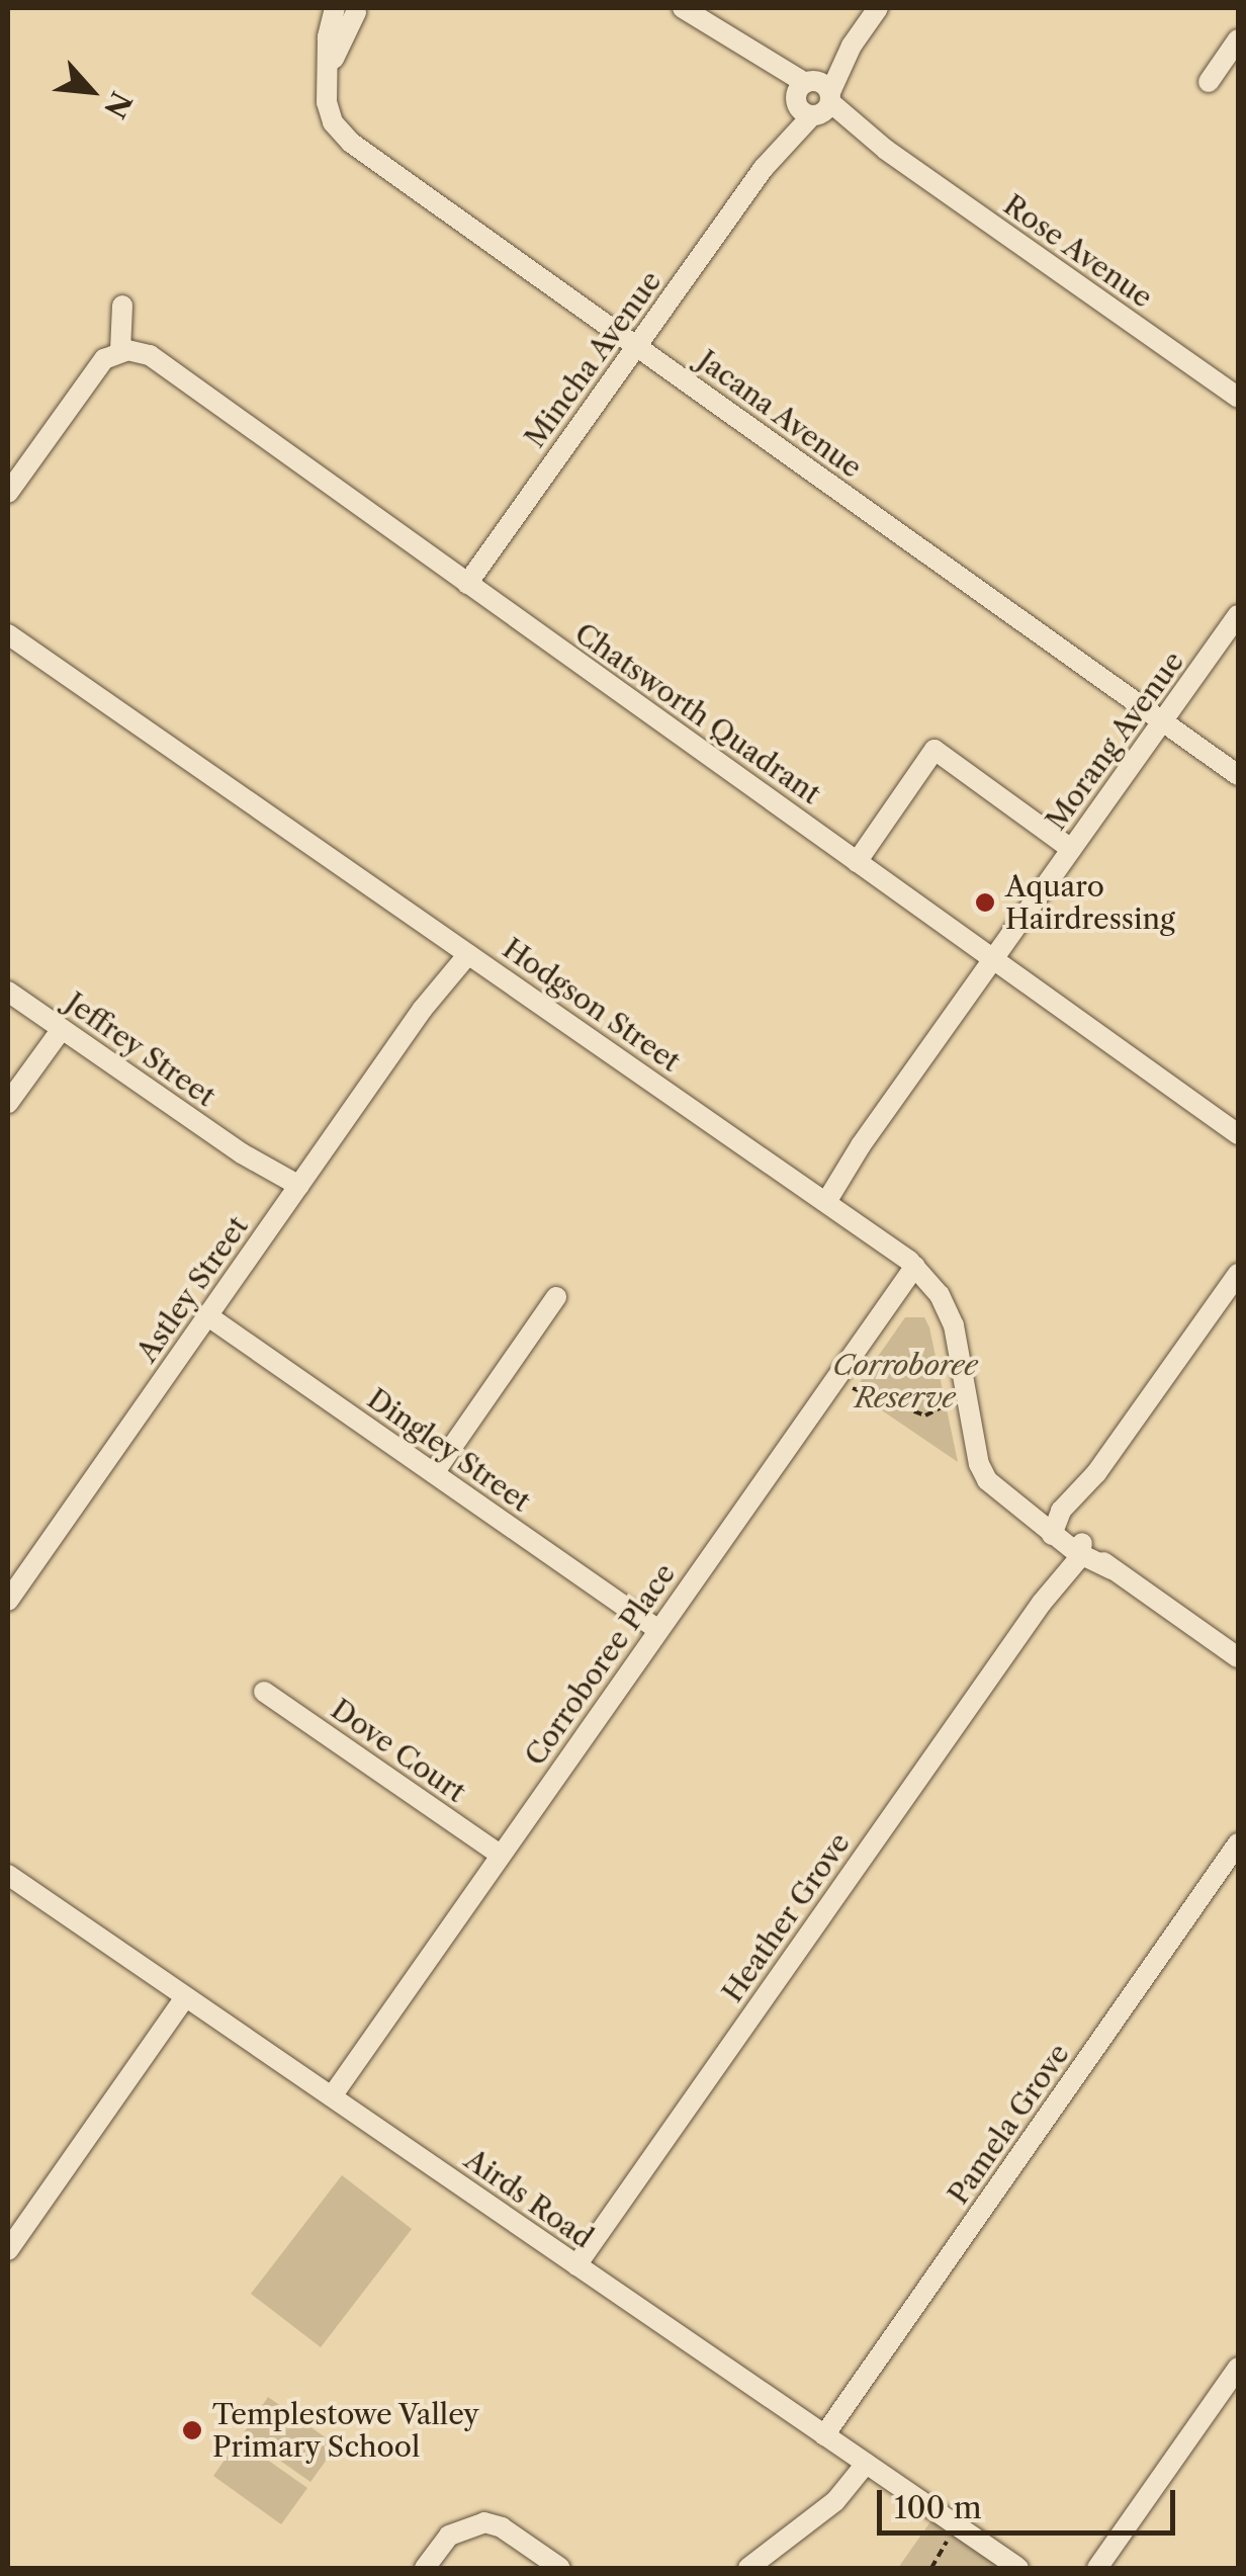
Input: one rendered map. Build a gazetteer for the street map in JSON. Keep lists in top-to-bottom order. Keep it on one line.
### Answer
{"streets":{"street":["Rose Avenue","Mincha Avenue","Jacana Avenue","Chatsworth Quadrant","Morang Avenue","Hodgson Street","Jeffrey Street","Astley Street","Dingley Street","Corroboree Place","Dove Court","Heather Grove","Pamela Grove","Airds Road"]},"crossings":[["Rose Avenue","Mincha Avenue"],["Mincha Avenue","Jacana Avenue"],["Mincha Avenue","Chatsworth Quadrant"],["Jacana Avenue","Morang Avenue"],["Chatsworth Quadrant","Morang Avenue"],["Morang Avenue","Hodgson Street"],["Hodgson Street","Astley Street"],["Hodgson Street","Corroboree Place"],["Hodgson Street","Heather Grove"],["Jeffrey Street","Astley Street"],["Astley Street","Dingley Street"],["Dingley Street","Corroboree Place"],["Corroboree Place","Dove Court"],["Corroboree Place","Airds Road"],["Heather Grove","Airds Road"],["Pamela Grove","Airds Road"]],"parks":["Corroboree Reserve"],"places":["Aquaro Hairdressing","Templestowe Valley Primary School"],"scale_bar":"100 m","north":"bottom right"}
